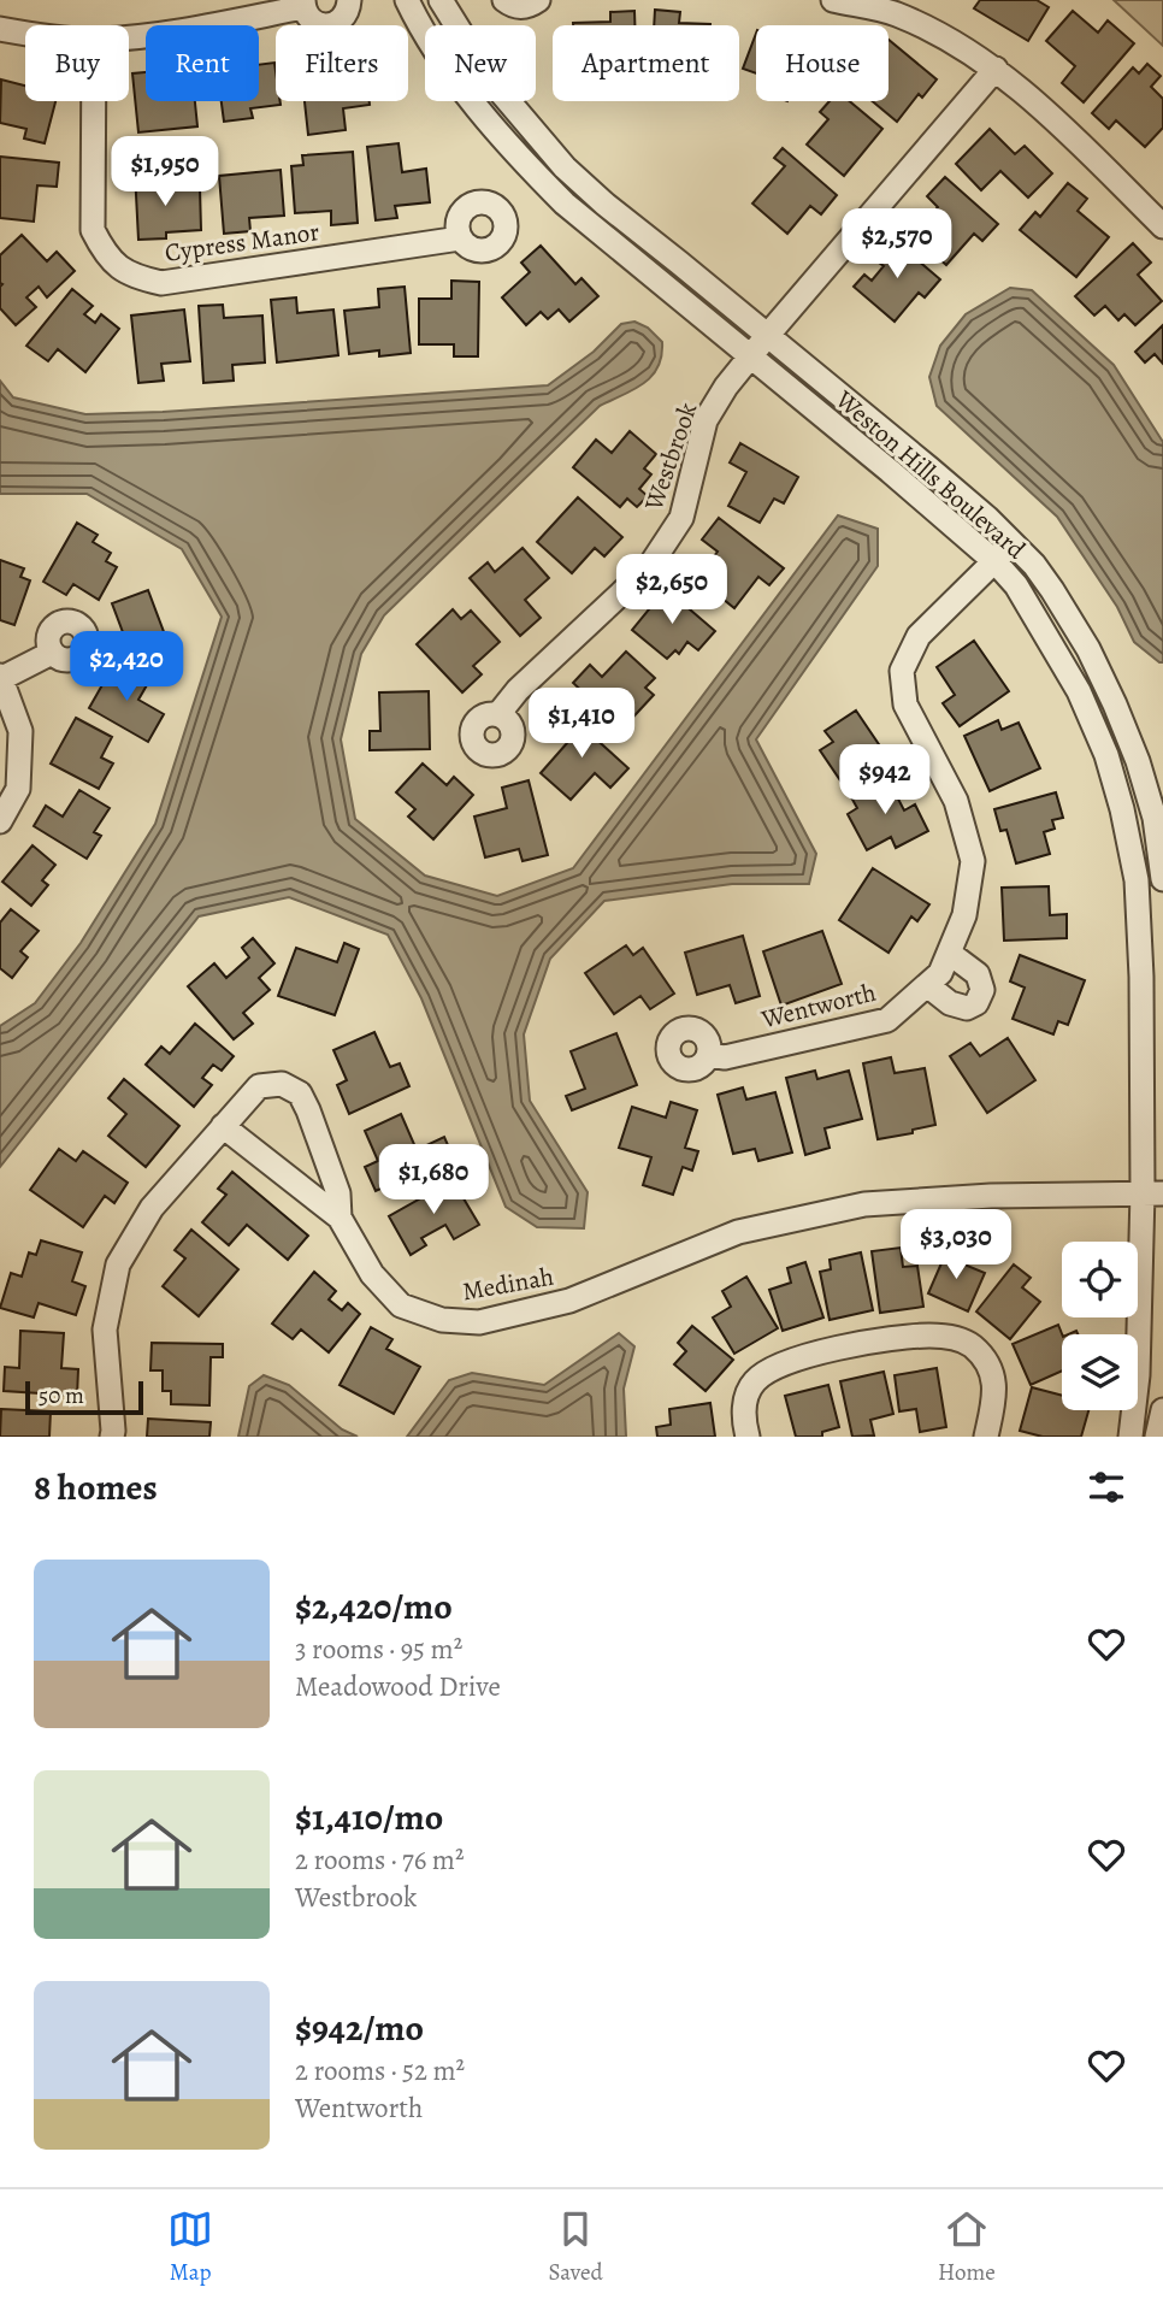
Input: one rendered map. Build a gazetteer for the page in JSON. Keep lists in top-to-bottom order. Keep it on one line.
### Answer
{"streets":{"street":["Cypress Manor","Westbrook","Weston Hills Boulevard","Wentworth","Medinah"]},"crossings":[["Westbrook","Weston Hills Boulevard"],["Weston Hills Boulevard","Wentworth"],["Weston Hills Boulevard","Medinah"]],"scale_bar":"50 m","page":{"chip":["Buy","Rent","Filters","New","Apartment","House"],"price":["$1,950","$2,570","$2,650","$2,420","$1,410","$942","$1,680","$3,030"],"scale":"50 m","heading":"8 homes","list":[{"name":"$2,420/mo","note":"3 rooms · 95 m² · Meadowood Drive"},{"name":"$1,410/mo","note":"2 rooms · 76 m² · Westbrook"},{"name":"$942/mo","note":"2 rooms · 52 m² · Wentworth"}],"tabs":["Map","Saved","Home"]}}
